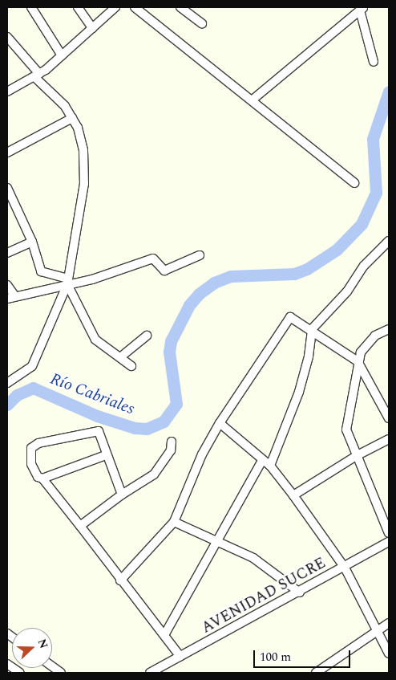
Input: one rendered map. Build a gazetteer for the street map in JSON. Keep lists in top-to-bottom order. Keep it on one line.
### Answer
{"streets":{"street":["AVENIDAD SUCRE"]},"water":["Río Cabriales"],"scale_bar":"100 m","north":"right"}
